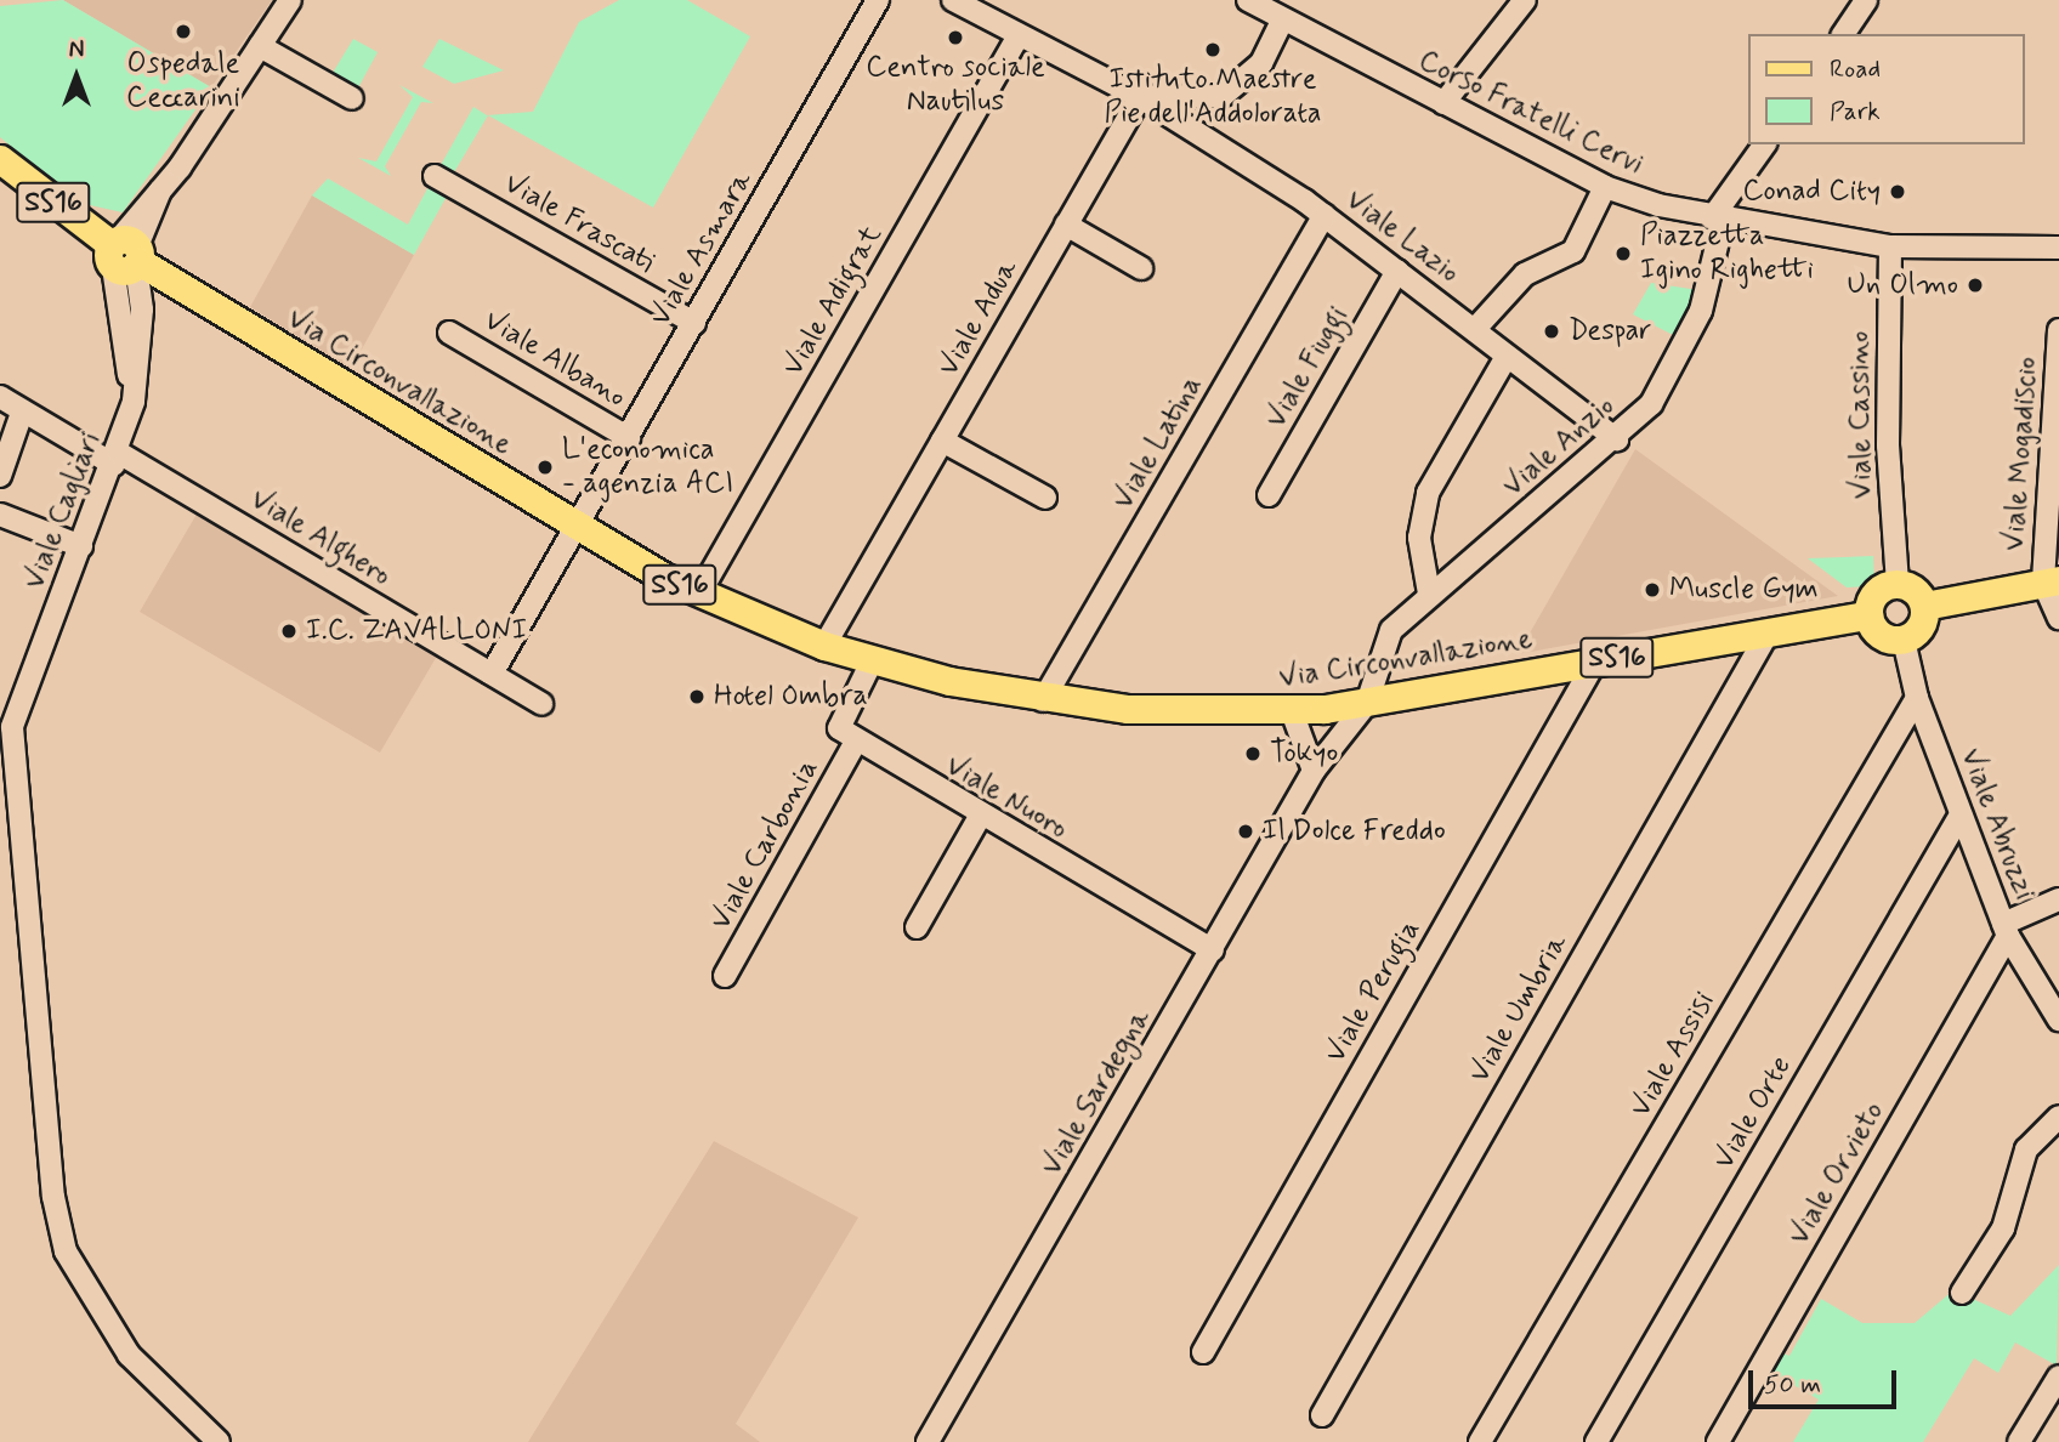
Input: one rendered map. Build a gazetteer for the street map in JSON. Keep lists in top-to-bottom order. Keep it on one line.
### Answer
{"streets":{"main road":["SS16","Via Circonvallazione"],"street":["Corso Fratelli Cervi","Viale Frascati","Viale Lazio","Viale Asmara","Viale Adigrat","Viale Adua","Viale Albano","Viale Fiuggi","Viale Cassino","Viale Latina","Viale Anzio","Viale Mogadiscio","Viale Cagliari","Viale Alghero","Viale Nuoro","Viale Abruzzi","Viale Carbonia","Viale Perugia","Viale Umbria","Viale Assisi","Viale Sardegna","Viale Orte","Viale Orvieto"]},"crossings":[["Corso Fratelli Cervi","Viale Lazio"],["Corso Fratelli Cervi","Viale Cassino"],["Corso Fratelli Cervi","Viale Anzio"],["Viale Frascati","Viale Asmara"],["Viale Lazio","Viale Adigrat"],["Viale Lazio","Viale Adua"],["Viale Lazio","Viale Fiuggi"],["Viale Lazio","Viale Latina"],["Viale Lazio","Viale Anzio"],["Viale Asmara","Viale Albano"],["Viale Asmara","Via Circonvallazione"],["Viale Adigrat","Via Circonvallazione"],["Viale Adua","Via Circonvallazione"],["Via Circonvallazione","Viale Cassino"],["Via Circonvallazione","Viale Latina"],["Via Circonvallazione","Viale Anzio"],["Via Circonvallazione","Viale Cagliari"],["Via Circonvallazione","Viale Abruzzi"],["Via Circonvallazione","Viale Perugia"],["Via Circonvallazione","Viale Umbria"],["Via Circonvallazione","Viale Sardegna"],["Viale Cassino","Viale Abruzzi"],["Viale Anzio","Viale Sardegna"],["Viale Cagliari","Viale Alghero"],["Viale Nuoro","Viale Carbonia"],["Viale Nuoro","Viale Sardegna"],["Viale Abruzzi","Viale Assisi"],["Viale Abruzzi","Viale Orte"],["Viale Abruzzi","Viale Orvieto"]],"places":["Ospedale Ceccarini","Centro sociale Nautilus","Istituto Maestre Pie dell'Addolorata","Conad City","Piazzetta Igino Righetti","Un Olmo","Despar","L'economica - agenzia ACI","Muscle Gym","I.C. ZAVALLONI","Hotel Ombra","Tokyo","Il Dolce Freddo"],"legend":["Road","Park"],"scale_bar":"50 m","north":"top"}
